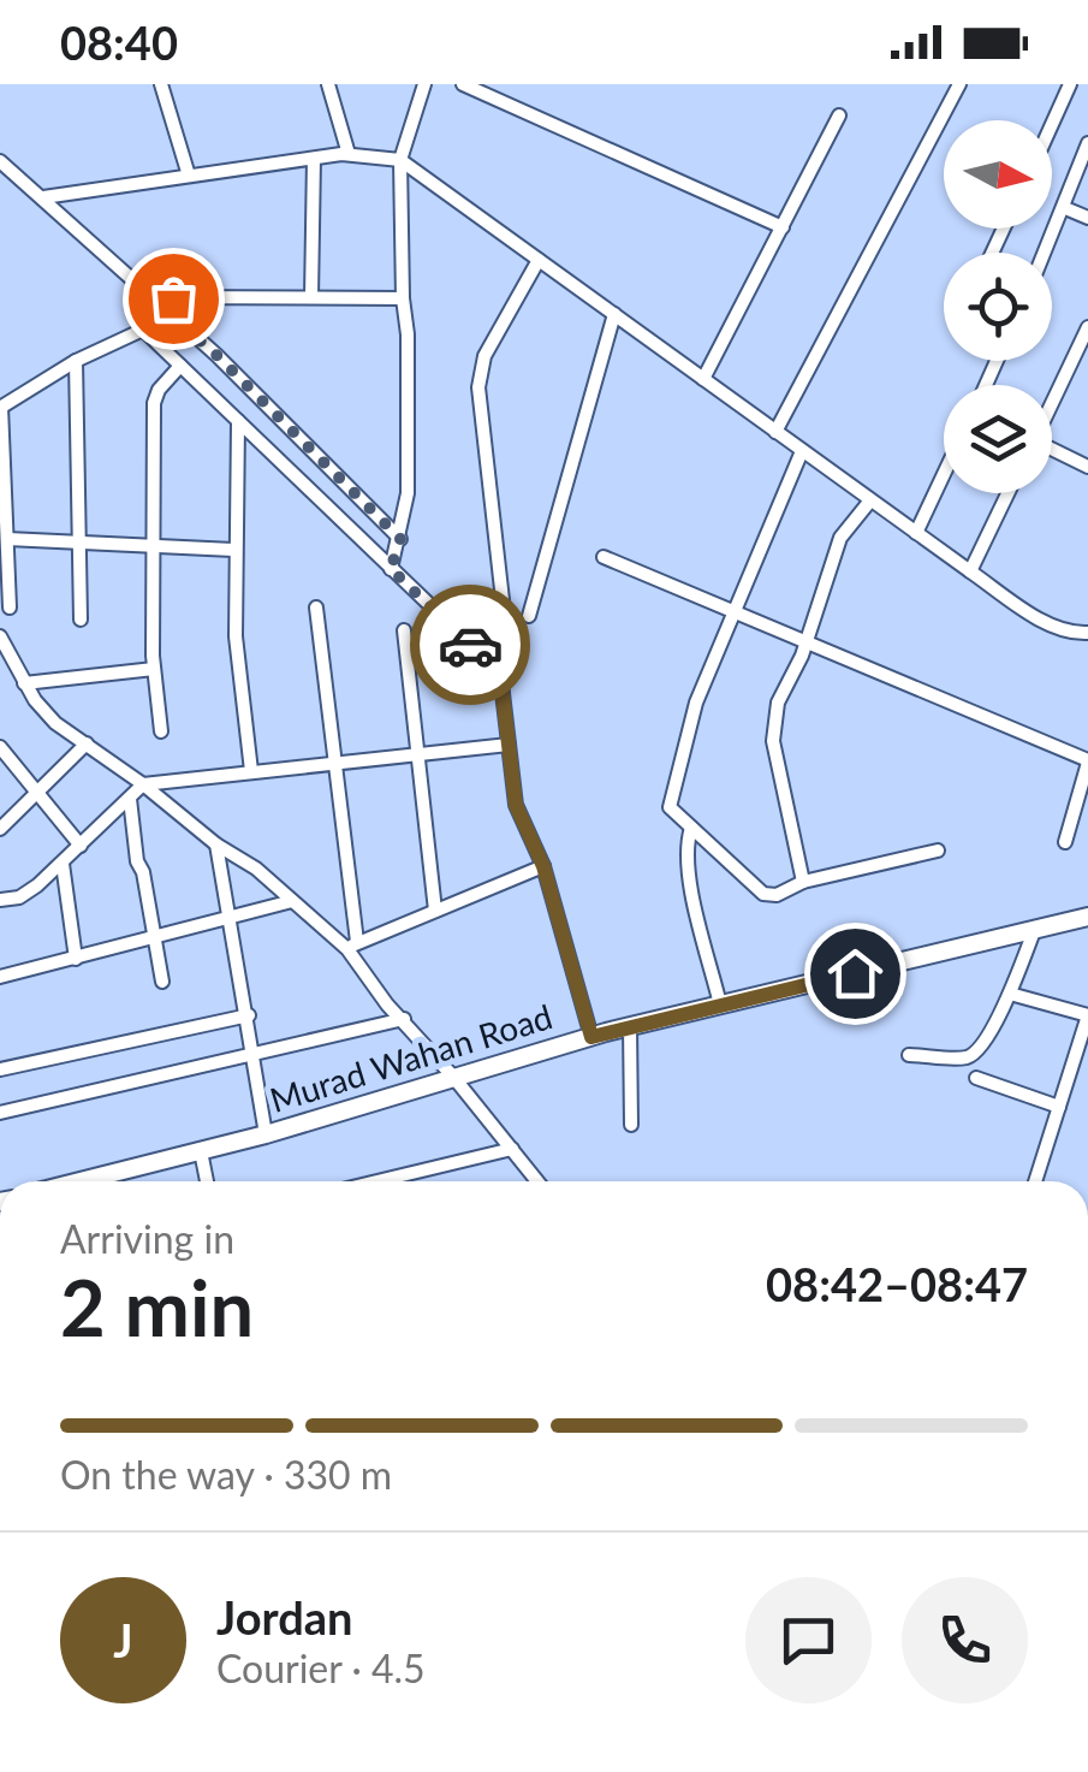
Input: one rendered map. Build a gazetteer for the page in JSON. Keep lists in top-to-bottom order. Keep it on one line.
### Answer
{"streets":{"street":["Murad Wahan Road"]},"north":"right","page":{"status":"08:40","heading":["2 min","Arriving in","08:42–08:47"],"panel":["Jordan","Courier · 4.5"],"bar":"On the way · 330 m","round":"J"}}
